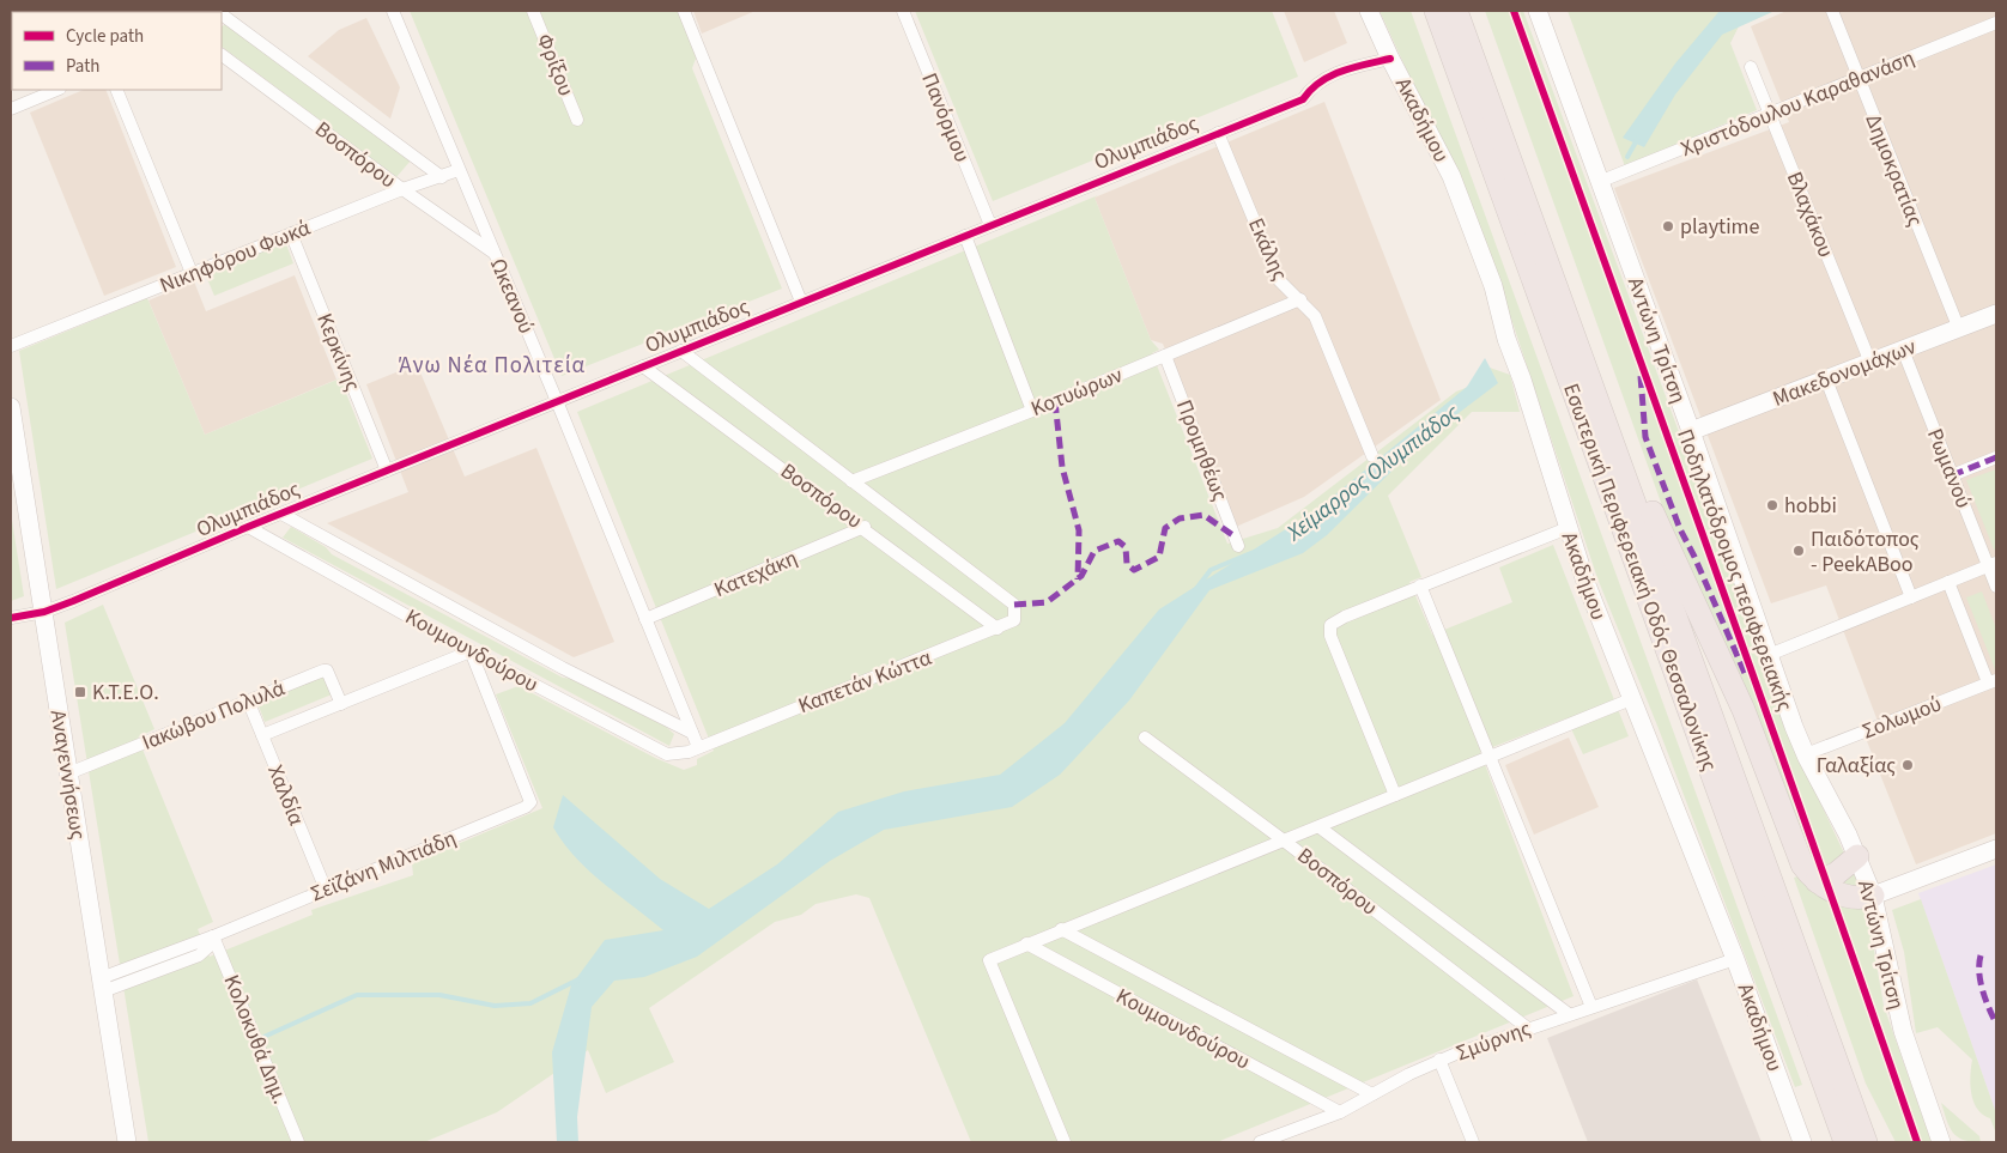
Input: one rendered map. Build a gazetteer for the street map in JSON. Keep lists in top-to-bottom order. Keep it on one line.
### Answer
{"streets":{"highway":["Εσωτερική Περιφερειακή Οδός Θεσσαλονίκης"],"street":["Φρίξου","Χριστόδουλου Καραθανάση","Πανόρμου","Ακαδήμου","Ολυμπιάδος","Βοσπόρου","Δημοκρατίας","Βλαχάκου","Εκάλης","Νικηφόρου Φωκά","Ωκεανού","Αντώνη Τρίτση","Κερκίνης","Μακεδονομάχων","Κοτυώρων","Προμηθέως","Ρωμανού","Κατεχάκη","Κουμουνδούρου","Καπετάν Κώττα","Ιακώβου Πολυλά","Σολωμού","Αναγεννήσεως","Χαλδία","Σεϊζάνη Μιλτιάδη","Κολοκυθά Δημ.","Σμύρνης"],"cycle path":["Ποδηλατόδρομος περιφερειακής"]},"crossings":[["Χριστόδουλου Καραθανάση","Δημοκρατίας"],["Χριστόδουλου Καραθανάση","Βλαχάκου"],["Χριστόδουλου Καραθανάση","Αντώνη Τρίτση"],["Πανόρμου","Ολυμπιάδος"],["Ακαδήμου","Ολυμπιάδος"],["Ακαδήμου","Σμύρνης"],["Ολυμπιάδος","Βοσπόρου"],["Ολυμπιάδος","Εκάλης"],["Ολυμπιάδος","Ωκεανού"],["Ολυμπιάδος","Κερκίνης"],["Ολυμπιάδος","Κουμουνδούρου"],["Ολυμπιάδος","Αναγεννήσεως"],["Βοσπόρου","Νικηφόρου Φωκά"],["Βοσπόρου","Ωκεανού"],["Βοσπόρου","Κοτυώρων"],["Βοσπόρου","Κατεχάκη"],["Βοσπόρου","Καπετάν Κώττα"],["Βοσπόρου","Σμύρνης"],["Δημοκρατίας","Μακεδονομάχων"],["Βλαχάκου","Μακεδονομάχων"],["Εκάλης","Κοτυώρων"],["Νικηφόρου Φωκά","Ωκεανού"],["Νικηφόρου Φωκά","Κερκίνης"],["Ωκεανού","Κατεχάκη"],["Ωκεανού","Κουμουνδούρου"],["Ωκεανού","Καπετάν Κώττα"],["Αντώνη Τρίτση","Μακεδονομάχων"],["Αντώνη Τρίτση","Σολωμού"],["Μακεδονομάχων","Ρωμανού"],["Κοτυώρων","Προμηθέως"],["Κουμουνδούρου","Καπετάν Κώττα"],["Κουμουνδούρου","Ιακώβου Πολυλά"],["Κουμουνδούρου","Σεϊζάνη Μιλτιάδη"],["Κουμουνδούρου","Σμύρνης"],["Ιακώβου Πολυλά","Αναγεννήσεως"],["Ιακώβου Πολυλά","Χαλδία"],["Ιακώβου Πολυλά","Σεϊζάνη Μιλτιάδη"],["Αναγεννήσεως","Σεϊζάνη Μιλτιάδη"],["Χαλδία","Σεϊζάνη Μιλτιάδη"],["Σεϊζάνη Μιλτιάδη","Κολοκυθά Δημ."]],"districts":["Άνω Νέα Πολιτεία"],"water":["Χείμαρρος Ολυμπιάδος"],"places":{"other":["playtime","hobbi","Παιδότοπος - PeekABoo","Γαλαξίας"],"transit":["K.T.E.O."]},"legend":["Cycle path","Path"]}
